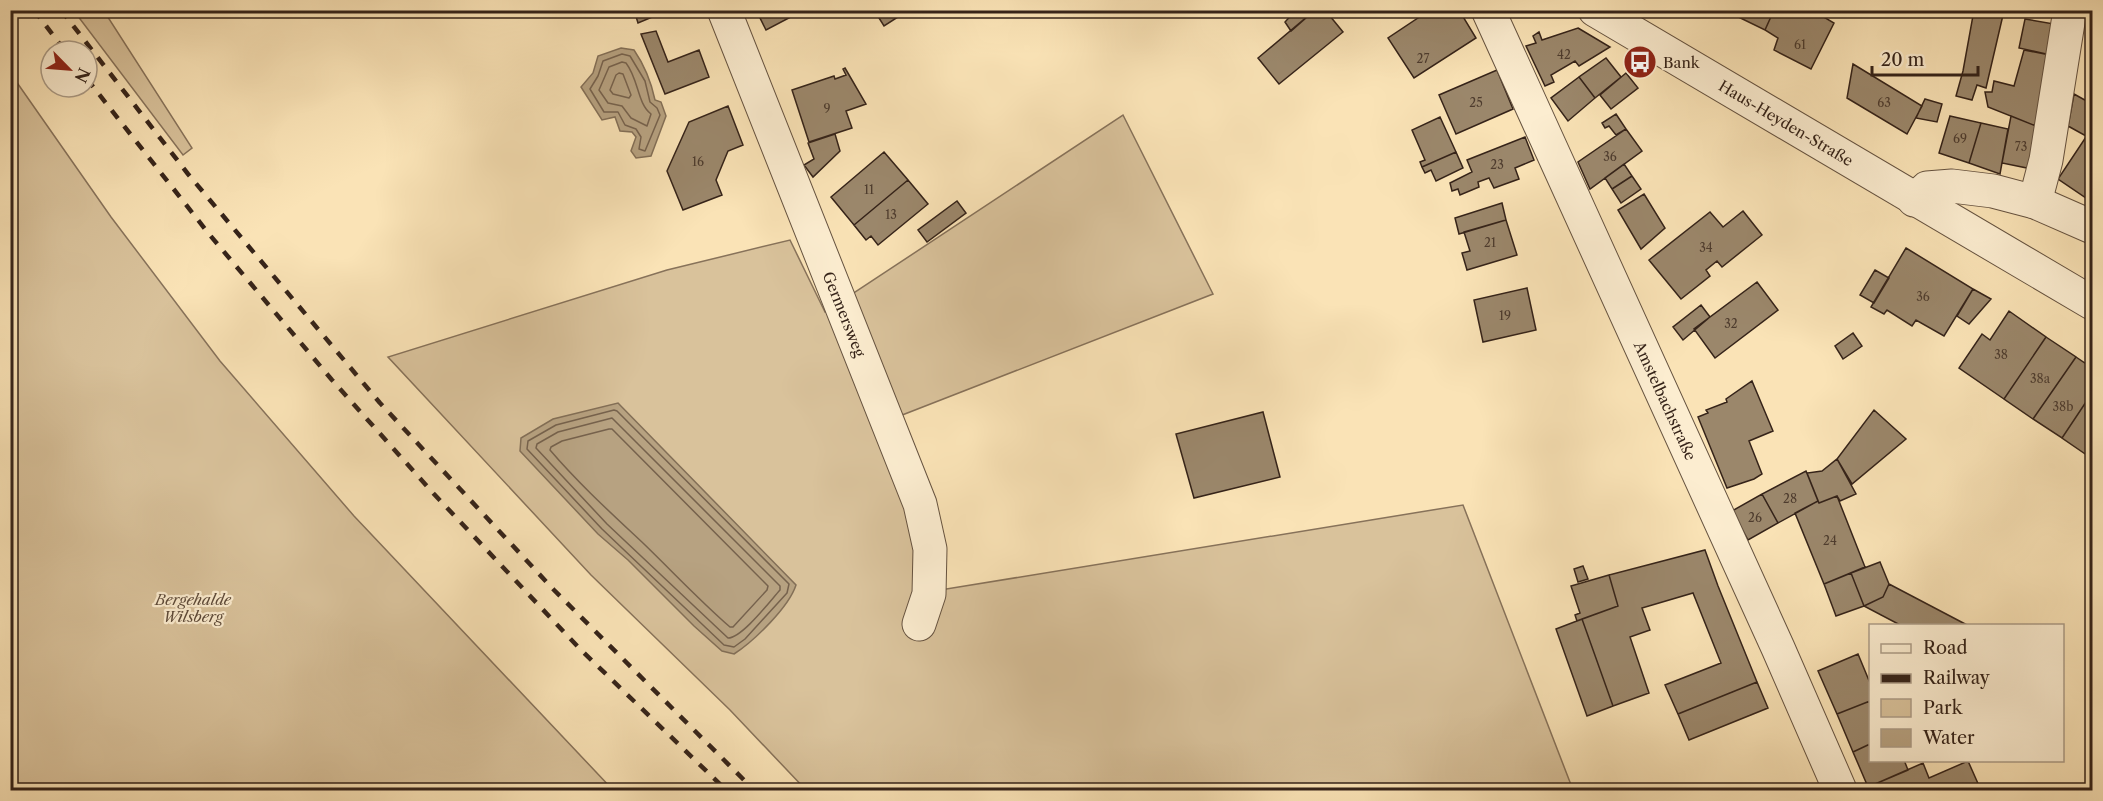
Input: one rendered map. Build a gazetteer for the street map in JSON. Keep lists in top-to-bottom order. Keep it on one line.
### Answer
{"streets":{"street":["Haus-Heyden-Straße","Germersweg","Amstelbachstraße"]},"parks":["Bergehalde Wilsberg"],"places":{"bus stop":["Bank"]},"house_numbers":["61","42","27","25","63","9","69","73","36","16","23","11","13","21","34","36","19","32","38","38a","38b","28","26","24"],"legend":["Road","Railway","Park","Water"],"scale_bar":"20 m","north":"bottom right"}
